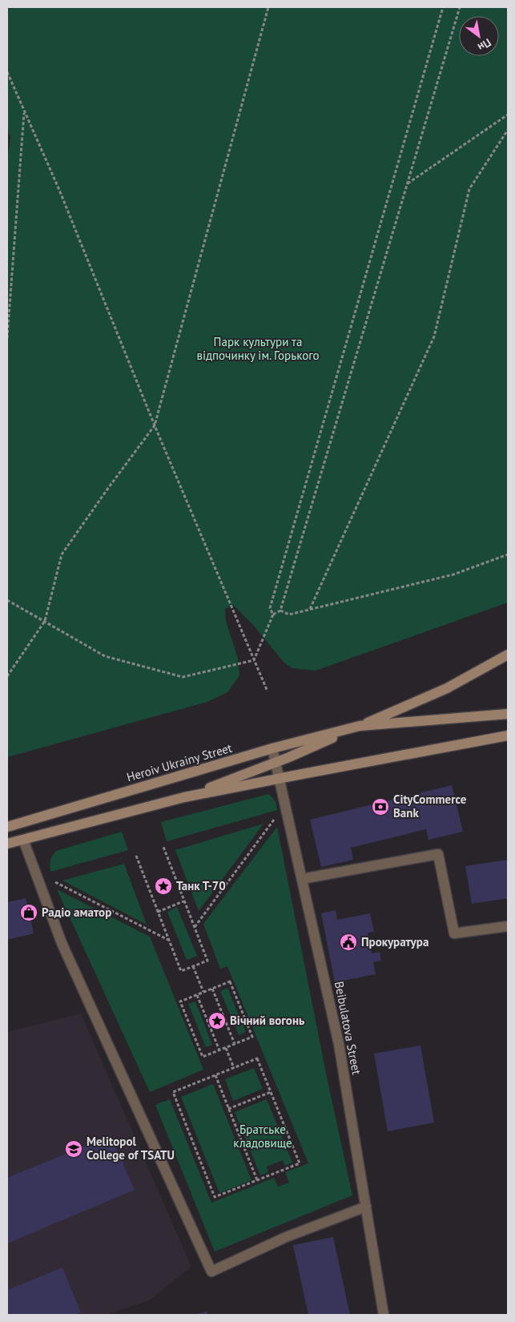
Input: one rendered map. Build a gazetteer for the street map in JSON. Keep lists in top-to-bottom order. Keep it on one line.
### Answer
{"streets":{"main road":["Heroiv Ukrainy Street"],"street":["Beibulatova Street"]},"crossings":[["Heroiv Ukrainy Street","Beibulatova Street"]],"parks":["Парк культури та відпочинку ім. Горького","Братське кладовище"],"places":{"bank":["CityCommerce Bank"],"place":["Танк Т-70","Вічний вогонь"],"shop":["Радіо аматор"],"public building":["Прокуратура"],"school or university":["Melitopol College of TSATU"]},"north":"bottom right"}
